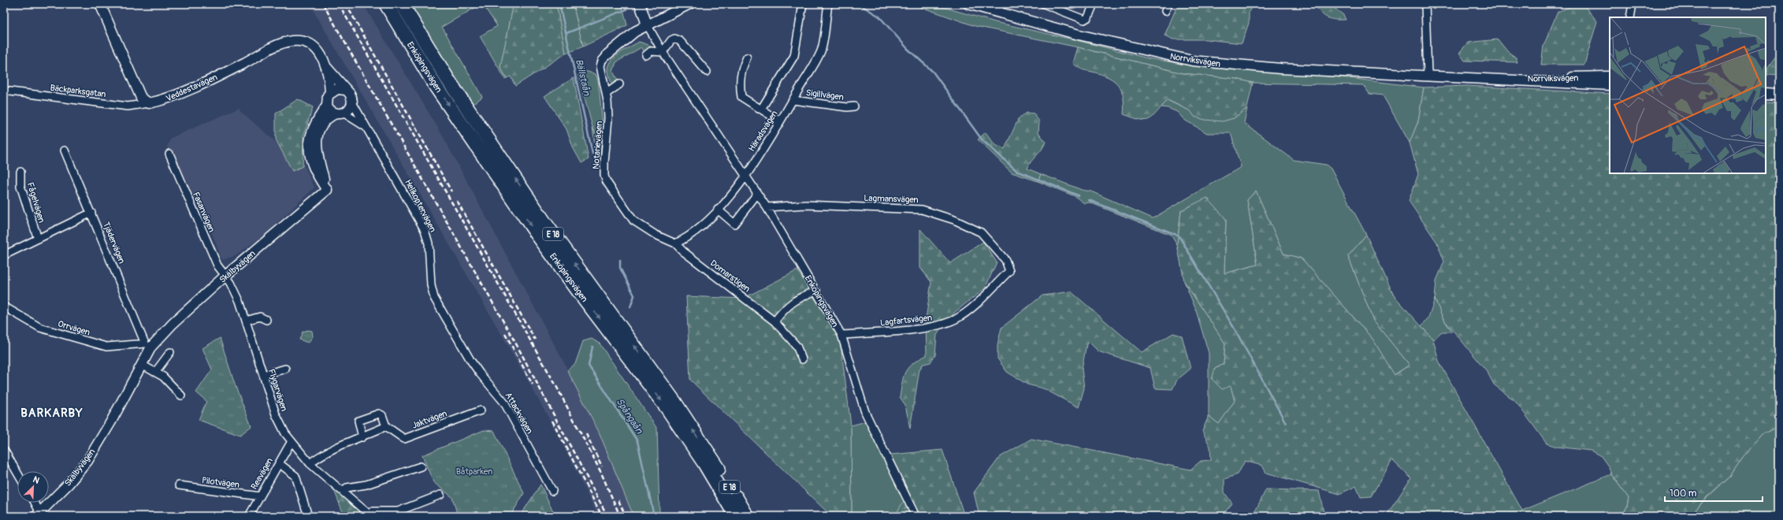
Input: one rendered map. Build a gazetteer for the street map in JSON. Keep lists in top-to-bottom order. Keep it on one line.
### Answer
{"streets":{"highway":["Enköpingsvägen","E 18"],"street":["Norrviksvägen","Veddestavägen","Bäckparksgatan","Sigillvägen","Häradsvägen","Notarievägen","Lagmansvägen","Fågelvägen","Helikoptervägen","Fasanvägen","Tjädervägen","Skälbyvägen","Domarstigen","Lagfartsvägen","Orrvägen","Flygarvägen","Attackvägen","Jaktvägen","Reavägen","Pilotvägen"]},"crossings":[["Enköpingsvägen","Häradsvägen"],["Enköpingsvägen","Lagmansvägen"],["Enköpingsvägen","Lagfartsvägen"],["Veddestavägen","Bäckparksgatan"],["Veddestavägen","Helikoptervägen"],["Veddestavägen","Skälbyvägen"],["Sigillvägen","Häradsvägen"],["Häradsvägen","Notarievägen"],["Häradsvägen","Domarstigen"],["Notarievägen","Domarstigen"],["Lagmansvägen","Lagfartsvägen"],["Fågelvägen","Tjädervägen"],["Helikoptervägen","Attackvägen"],["Fasanvägen","Skälbyvägen"],["Fasanvägen","Flygarvägen"],["Tjädervägen","Skälbyvägen"],["Tjädervägen","Orrvägen"],["Skälbyvägen","Orrvägen"],["Skälbyvägen","Flygarvägen"],["Flygarvägen","Reavägen"],["Reavägen","Pilotvägen"]],"districts":["BARKARBY"],"water":["Bällstaån","Spångaån"],"parks":["Båtparken"],"scale_bar":"100 m","north":"top right"}
